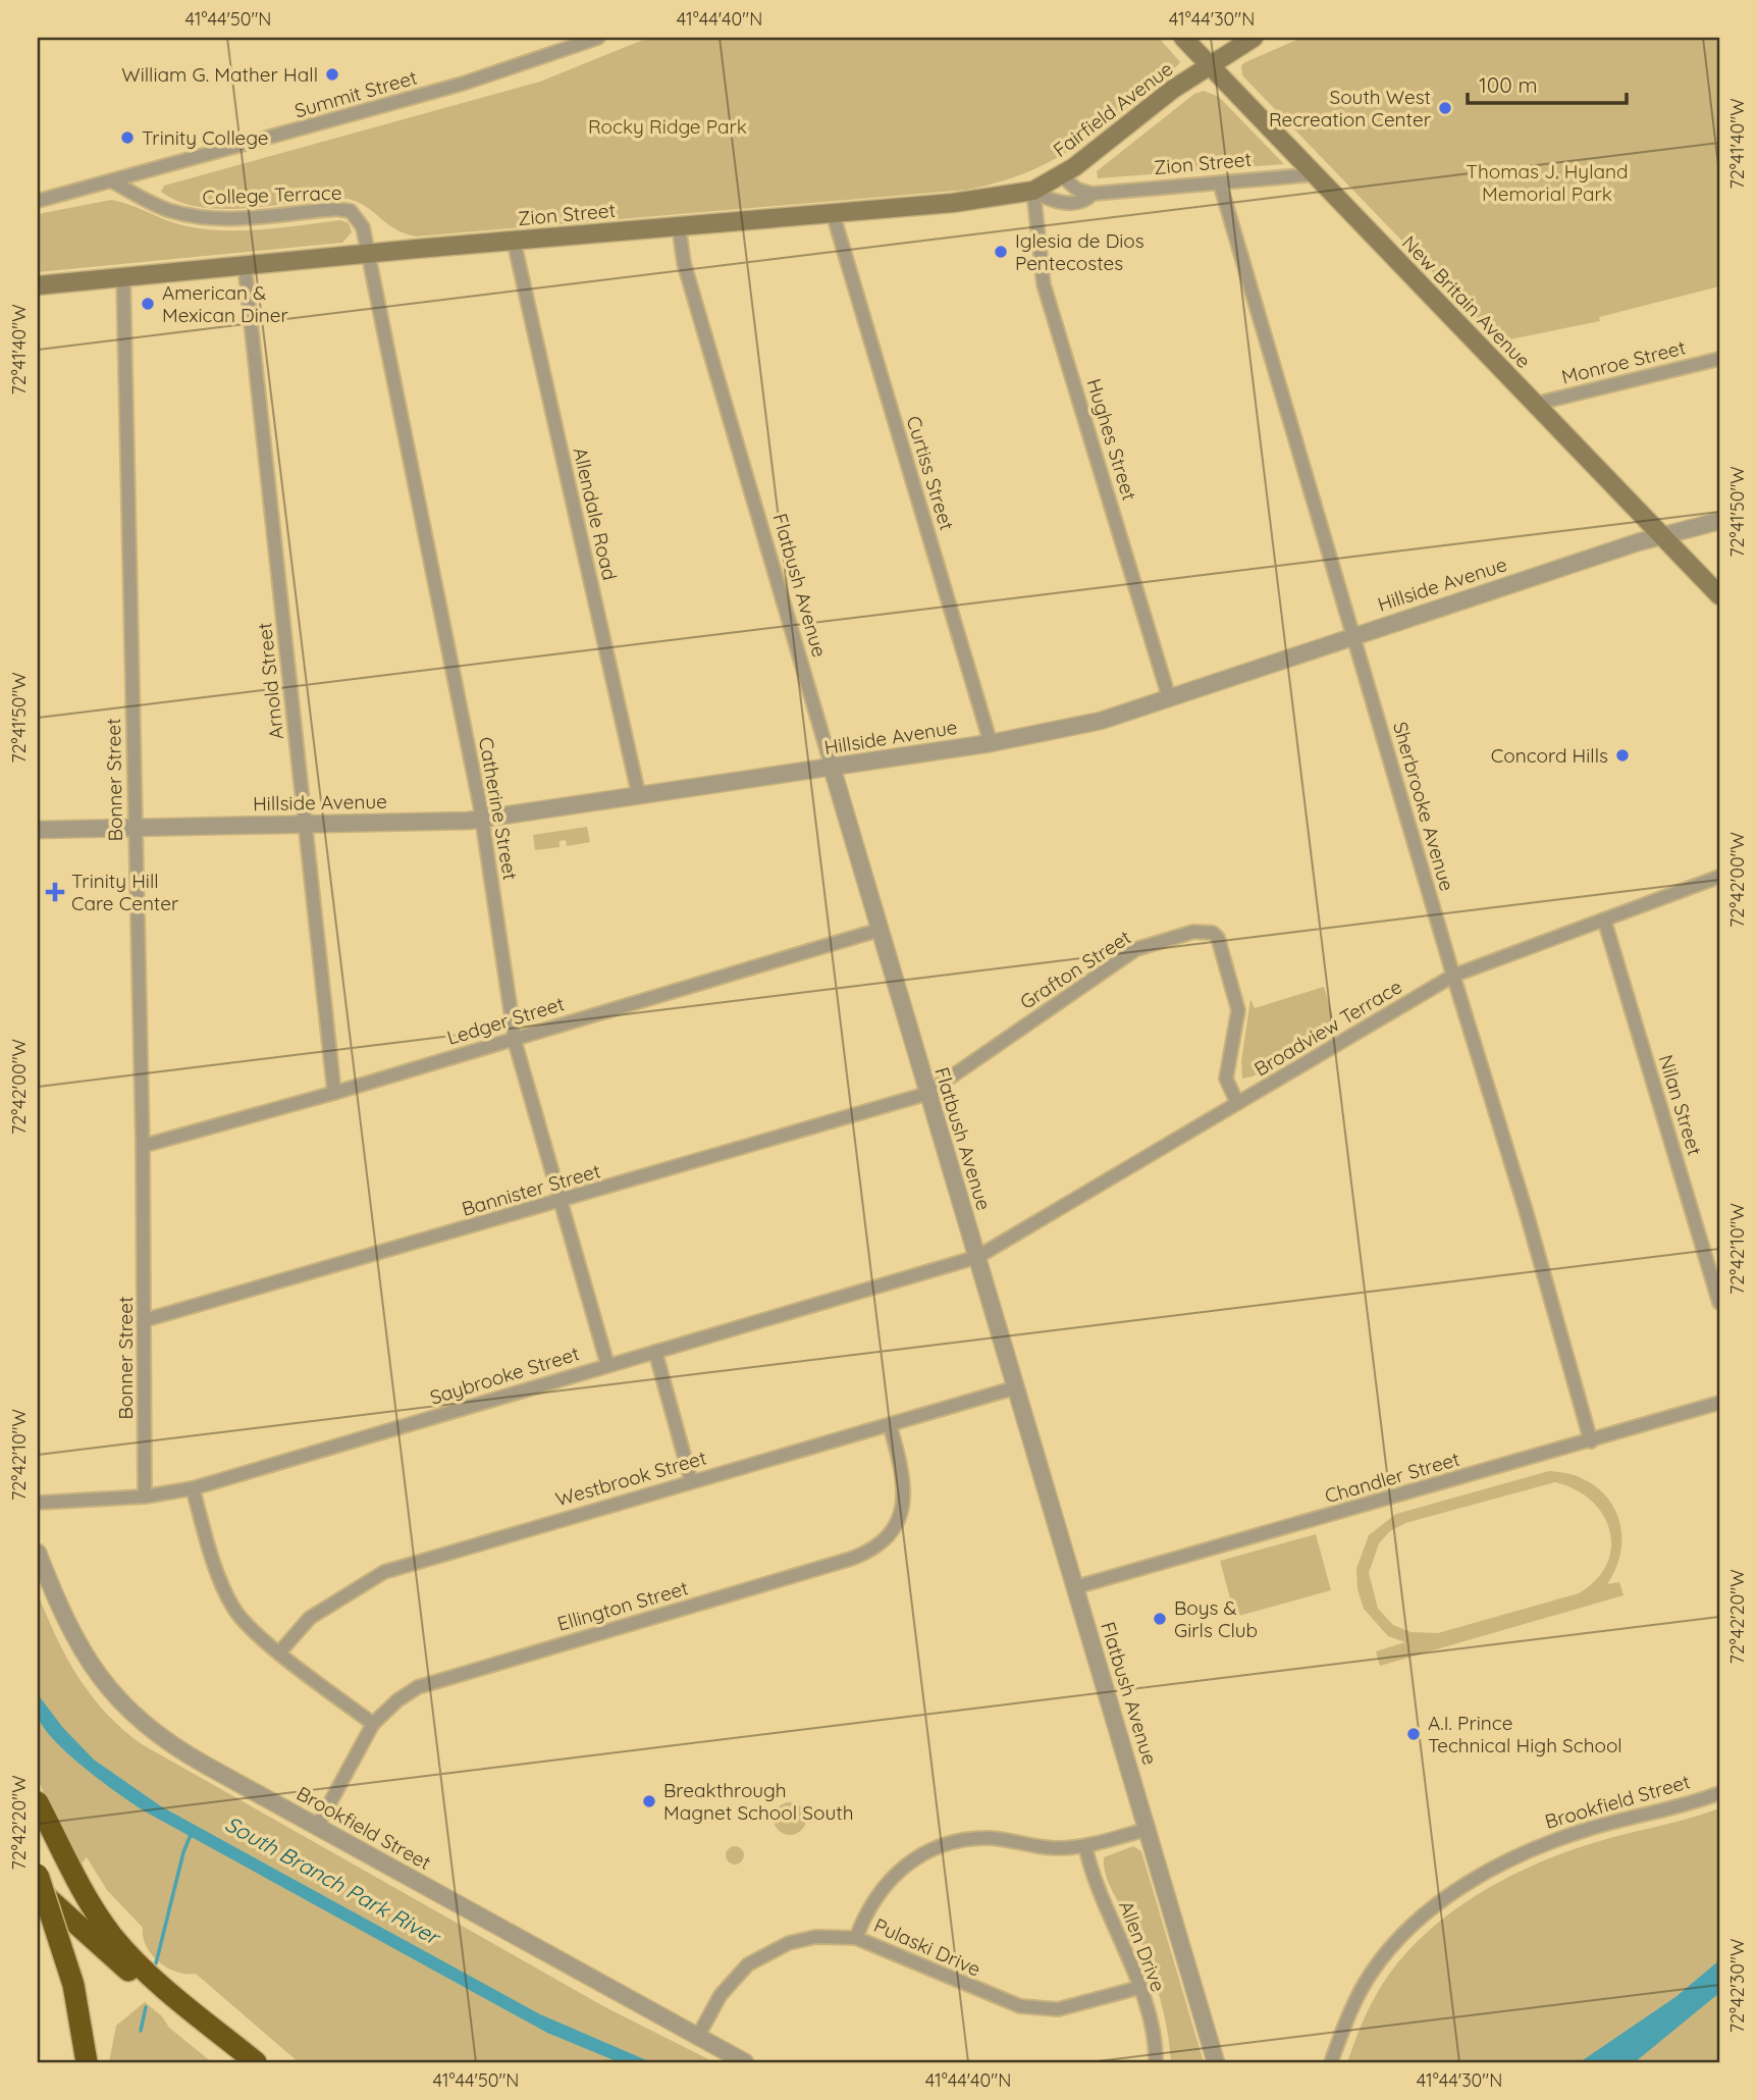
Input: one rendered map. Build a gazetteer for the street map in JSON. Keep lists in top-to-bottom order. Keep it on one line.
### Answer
{"streets":{"main road":["Fairfield Avenue","Zion Street","New Britain Avenue"],"street":["Summit Street","College Terrace","Monroe Street","Hughes Street","Curtiss Street","Allendale Road","Hillside Avenue","Flatbush Avenue","Arnold Street","Bonner Street","Sherbrooke Avenue","Catherine Street","Grafton Street","Ledger Street","Broadview Terrace","Nilan Street","Bannister Street","Saybrooke Street","Chandler Street","Westbrook Street","Ellington Street","Brookfield Street","Allen Drive","Pulaski Drive"]},"crossings":[["Summit Street","College Terrace"],["Fairfield Avenue","Zion Street"],["Fairfield Avenue","New Britain Avenue"],["Fairfield Avenue","Hughes Street"],["Zion Street","College Terrace"],["Zion Street","New Britain Avenue"],["Zion Street","Hughes Street"],["Zion Street","Curtiss Street"],["Zion Street","Allendale Road"],["Zion Street","Flatbush Avenue"],["Zion Street","Arnold Street"],["Zion Street","Bonner Street"],["Zion Street","Sherbrooke Avenue"],["Zion Street","Catherine Street"],["College Terrace","Catherine Street"],["New Britain Avenue","Monroe Street"],["New Britain Avenue","Hillside Avenue"],["Hughes Street","Hillside Avenue"],["Curtiss Street","Hillside Avenue"],["Allendale Road","Hillside Avenue"],["Hillside Avenue","Flatbush Avenue"],["Hillside Avenue","Arnold Street"],["Hillside Avenue","Bonner Street"],["Hillside Avenue","Sherbrooke Avenue"],["Hillside Avenue","Catherine Street"],["Flatbush Avenue","Grafton Street"],["Flatbush Avenue","Ledger Street"],["Flatbush Avenue","Broadview Terrace"],["Flatbush Avenue","Bannister Street"],["Flatbush Avenue","Saybrooke Street"],["Flatbush Avenue","Chandler Street"],["Flatbush Avenue","Westbrook Street"],["Arnold Street","Ledger Street"],["Bonner Street","Ledger Street"],["Bonner Street","Bannister Street"],["Bonner Street","Saybrooke Street"],["Sherbrooke Avenue","Broadview Terrace"],["Sherbrooke Avenue","Chandler Street"],["Catherine Street","Ledger Street"],["Catherine Street","Bannister Street"],["Catherine Street","Saybrooke Street"],["Grafton Street","Broadview Terrace"],["Grafton Street","Bannister Street"],["Broadview Terrace","Nilan Street"],["Broadview Terrace","Saybrooke Street"],["Westbrook Street","Ellington Street"],["Ellington Street","Brookfield Street"],["Brookfield Street","Pulaski Drive"],["Allen Drive","Pulaski Drive"]],"water":["South Branch Park River"],"parks":["Rocky Ridge Park","Thomas J. Hyland Memorial Park"],"places":{"other":["William G. Mather Hall","South West Recreation Center","Trinity College","Iglesia de Dios Pentecostes","American & Mexican Diner","Concord Hills","Boys & Girls Club","A.I. Prince Technical High School","Breakthrough Magnet School South"],"health":["Trinity Hill Care Center"]},"scale_bar":"100 m","coordinates":["41°44'50\"N","41°44'40\"N","41°44'30\"N","72°41'40\"W","72°41'50\"W","72°42'00\"W","72°42'10\"W","72°42'20\"W","72°42'30\"W"]}
